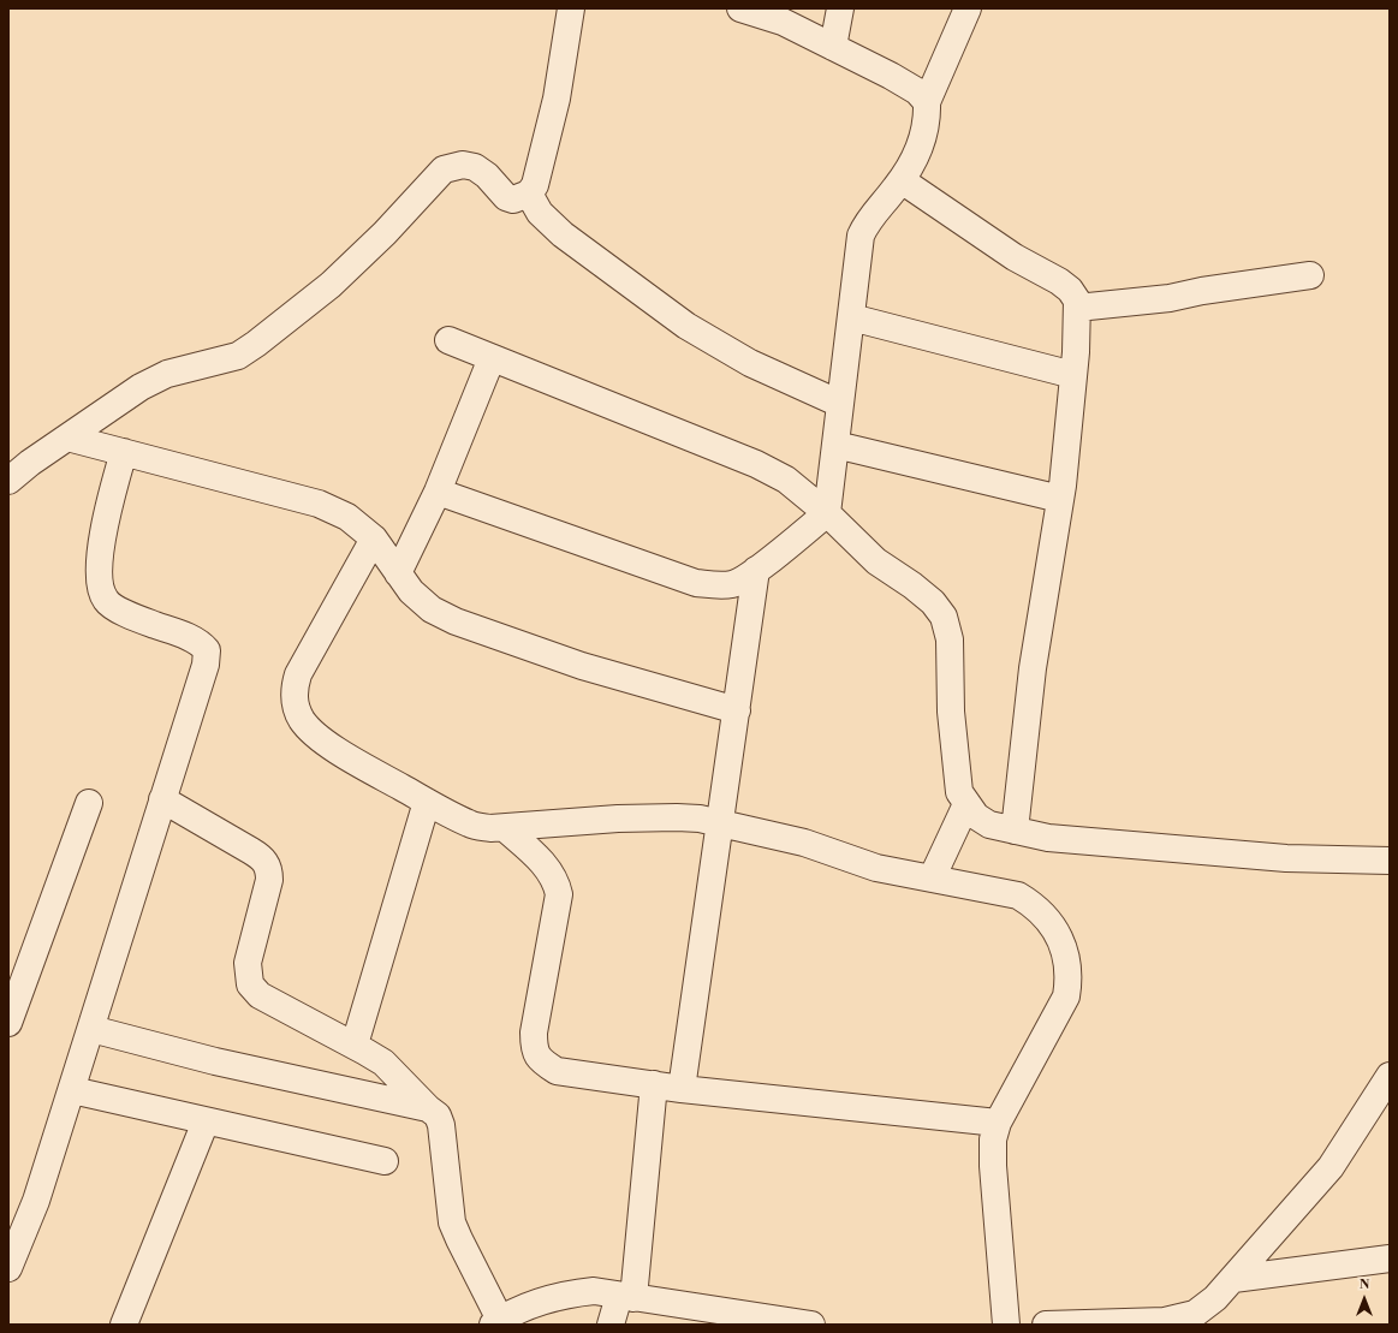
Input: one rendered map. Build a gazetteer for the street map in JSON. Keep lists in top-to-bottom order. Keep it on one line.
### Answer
{"north":"top"}
